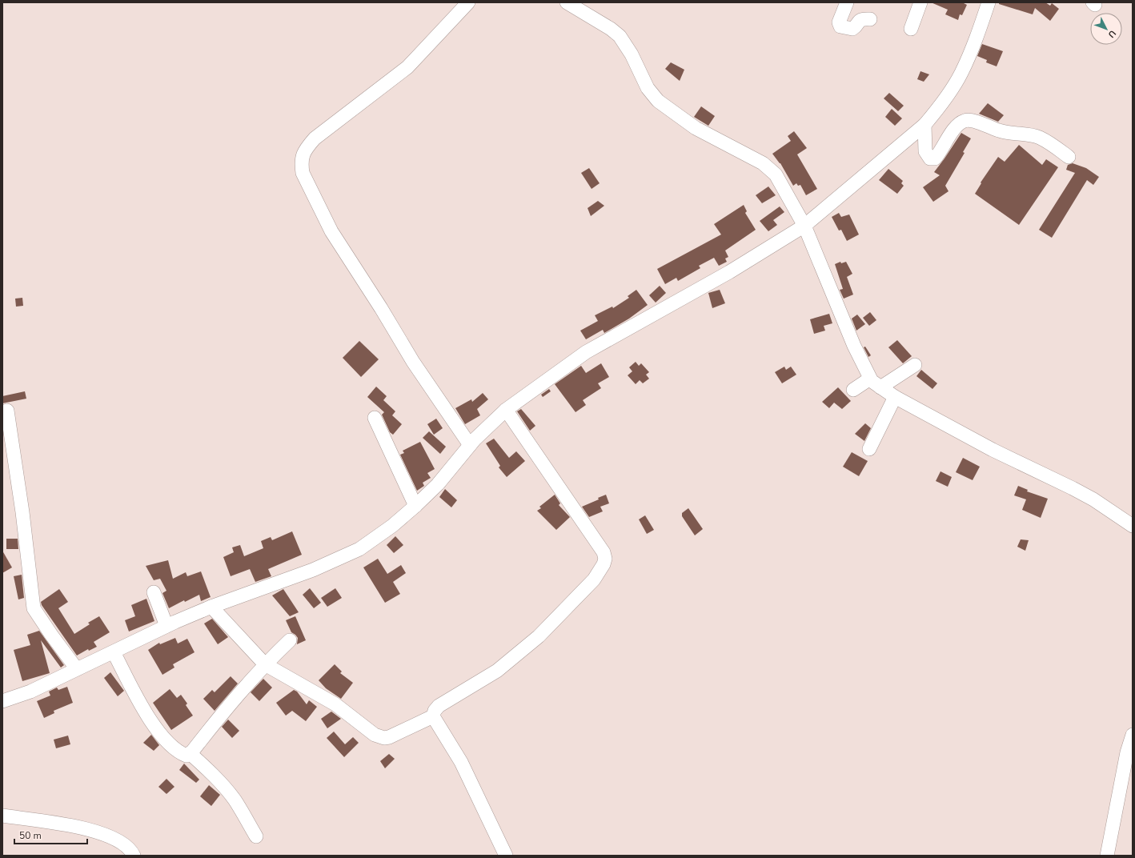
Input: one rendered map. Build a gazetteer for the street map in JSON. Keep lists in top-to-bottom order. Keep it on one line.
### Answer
{"scale_bar":"50 m","north":"bottom right"}
